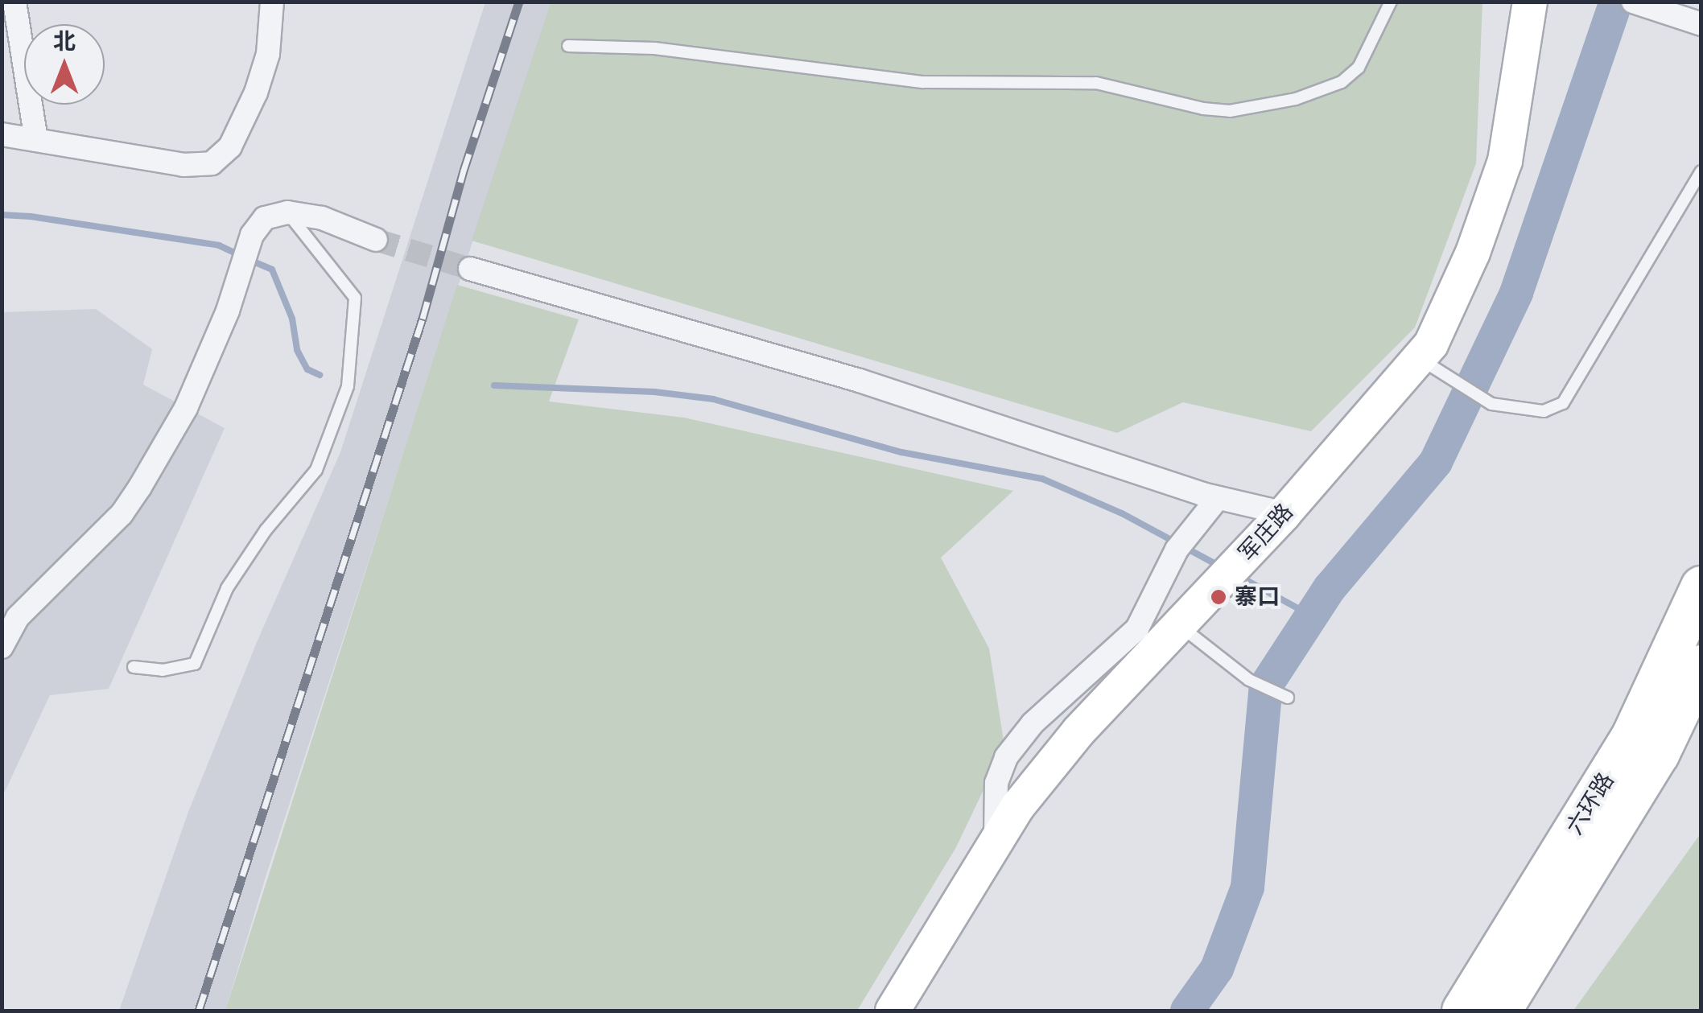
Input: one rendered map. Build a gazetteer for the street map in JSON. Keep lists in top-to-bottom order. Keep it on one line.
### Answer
{"streets":{"highway":["六环路"],"main road":["军庄路"]},"places":["寨口"],"north":"top"}
